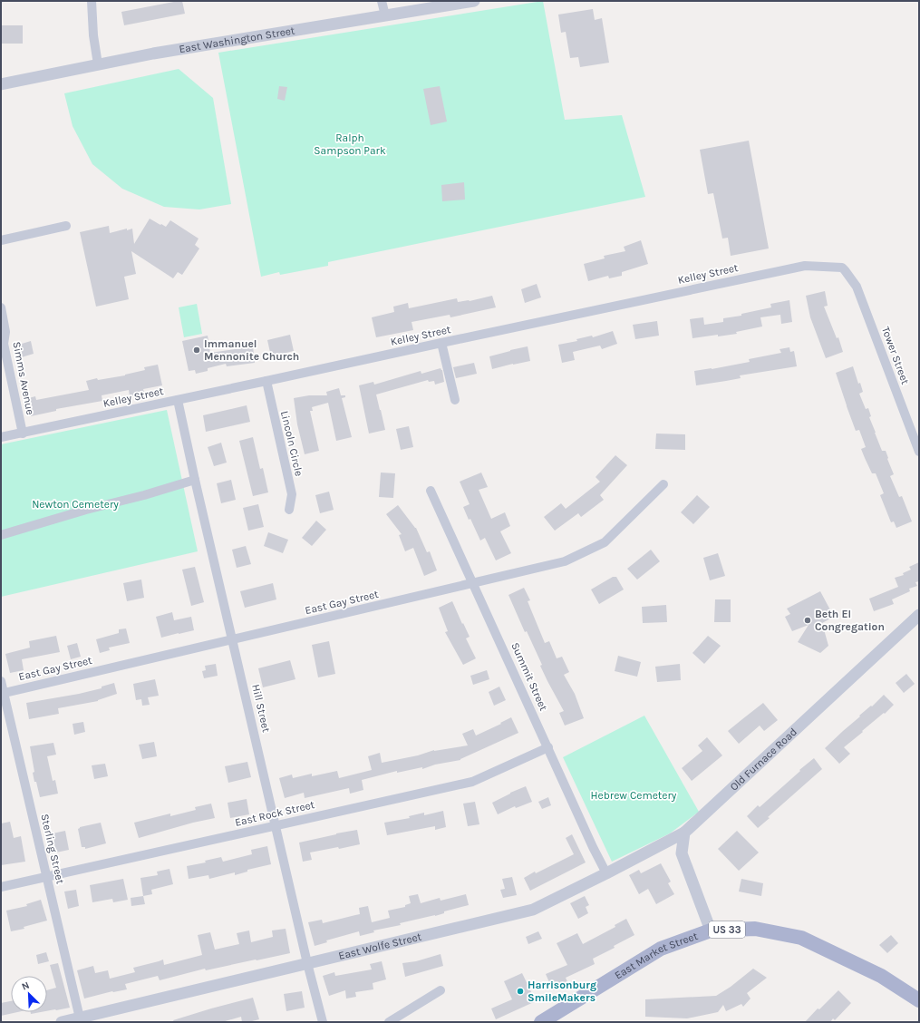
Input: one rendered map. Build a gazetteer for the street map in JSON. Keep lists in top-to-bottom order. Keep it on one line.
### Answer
{"streets":{"main road":["US 33","East Market Street"],"street":["East Washington Street","Kelley Street","Tower Street","Simms Avenue","Lincoln Circle","East Gay Street","Summit Street","Hill Street","Old Furnace Road","East Rock Street","Sterling Street","East Wolfe Street"]},"crossings":[["Kelley Street","Tower Street"],["Kelley Street","Simms Avenue"],["Kelley Street","Lincoln Circle"],["Kelley Street","Hill Street"],["East Gay Street","Summit Street"],["East Gay Street","Hill Street"],["East Gay Street","Sterling Street"],["Summit Street","East Rock Street"],["Summit Street","East Wolfe Street"],["Hill Street","East Rock Street"],["Hill Street","East Wolfe Street"],["Old Furnace Road","East Wolfe Street"],["East Rock Street","Sterling Street"],["Sterling Street","East Wolfe Street"]],"parks":["Ralph Sampson Park","Newton Cemetery","Hebrew Cemetery"],"places":["Immanuel Mennonite Church","Beth El Congregation","Harrisonburg SmileMakers"],"north":"top left"}
